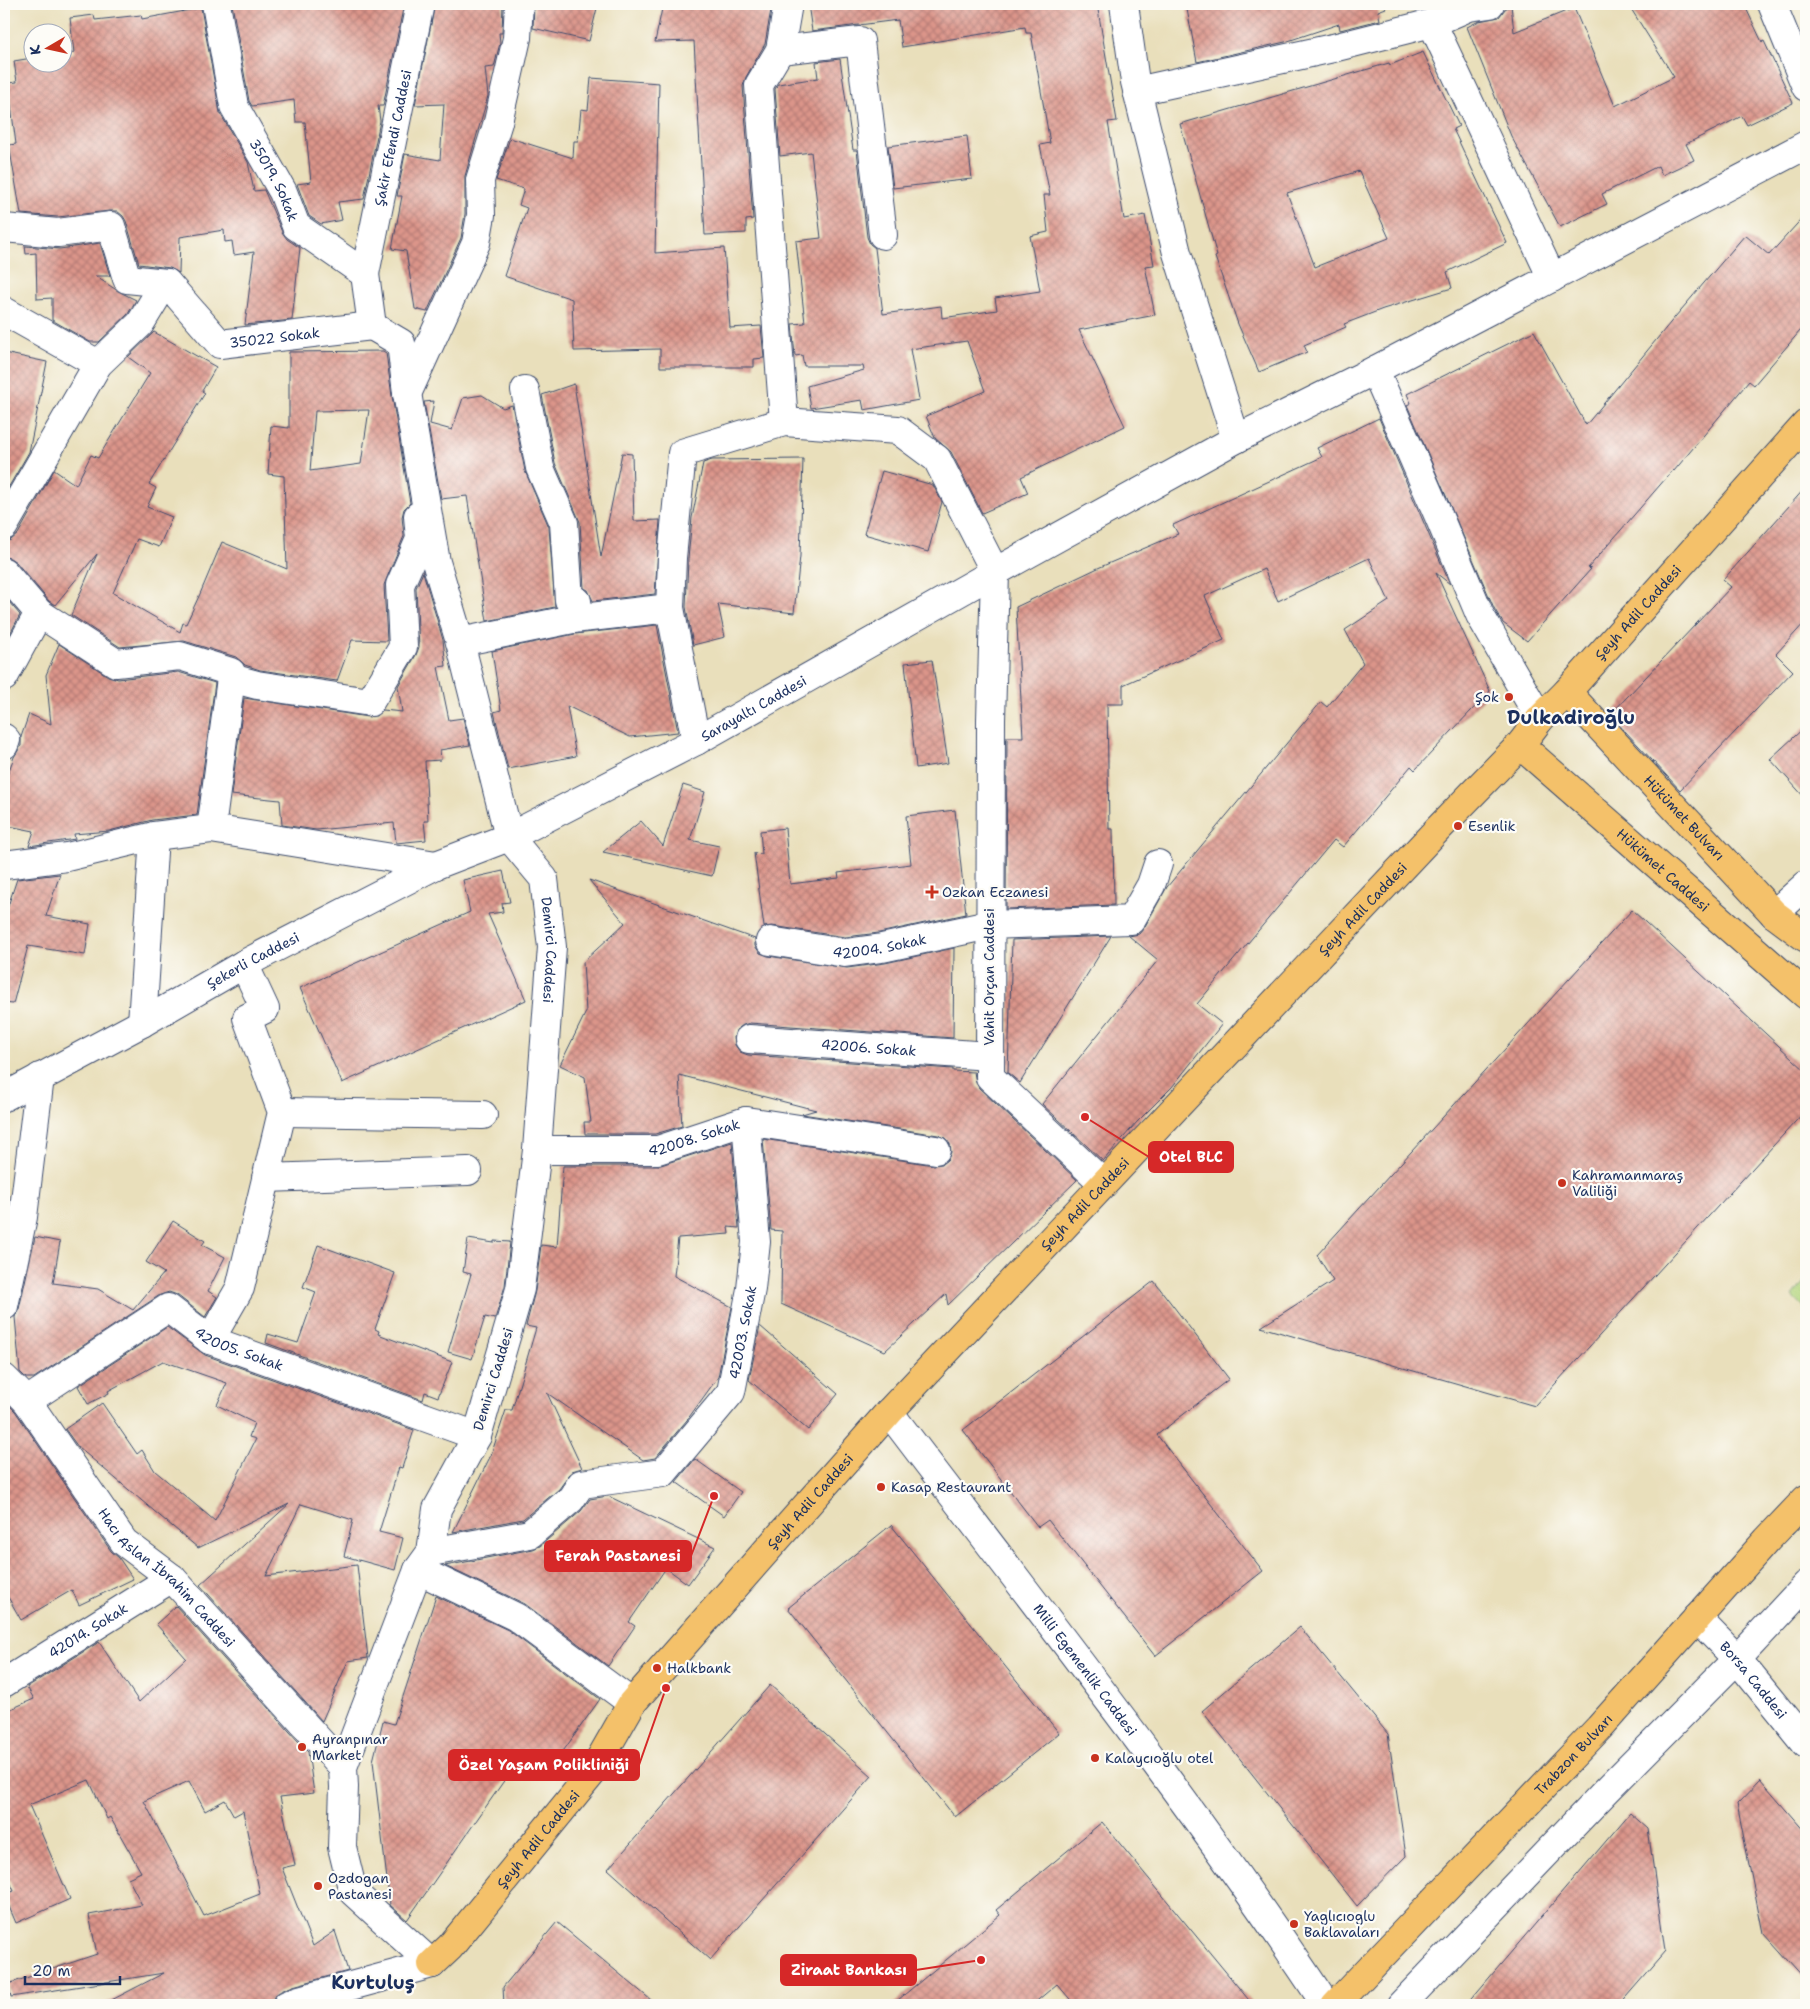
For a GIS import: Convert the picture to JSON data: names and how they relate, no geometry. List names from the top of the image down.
{
  "streets": {
    "main road": [
      "Şeyh Adil Caddesi",
      "Hükümet Bulvarı",
      "Hükümet Caddesi",
      "Trabzon Bulvarı"
    ],
    "street": [
      "Şakir Efendi Caddesi",
      "35019. Sokak",
      "35022 Sokak",
      "Sarayaltı Caddesi",
      "42004. Sokak",
      "Demirci Caddesi",
      "Şekerli Caddesi",
      "Vahit Orçan Caddesi",
      "42006. Sokak",
      "42008. Sokak",
      "42003. Sokak",
      "42005. Sokak",
      "Hacı Aslan İbrahim Caddesi",
      "42014. Sokak",
      "Milli Egemenlik Caddesi",
      "Borsa Caddesi"
    ]
  },
  "crossings": [
    ["Şakir Efendi Caddesi", "35019. Sokak"],
    ["Şeyh Adil Caddesi", "Hükümet Bulvarı"],
    ["Şeyh Adil Caddesi", "Hükümet Caddesi"],
    ["Şeyh Adil Caddesi", "Demirci Caddesi"],
    ["Şeyh Adil Caddesi", "Vahit Orçan Caddesi"],
    ["Şeyh Adil Caddesi", "Milli Egemenlik Caddesi"],
    ["Sarayaltı Caddesi", "Demirci Caddesi"],
    ["Sarayaltı Caddesi", "Şekerli Caddesi"],
    ["Sarayaltı Caddesi", "Vahit Orçan Caddesi"],
    ["42004. Sokak", "Vahit Orçan Caddesi"],
    ["Demirci Caddesi", "Şekerli Caddesi"],
    ["Demirci Caddesi", "42008. Sokak"],
    ["Demirci Caddesi", "42003. Sokak"],
    ["Demirci Caddesi", "42005. Sokak"],
    ["Demirci Caddesi", "Hacı Aslan İbrahim Caddesi"],
    ["Vahit Orçan Caddesi", "42006. Sokak"],
    ["42008. Sokak", "42003. Sokak"],
    ["42005. Sokak", "Hacı Aslan İbrahim Caddesi"],
    ["Hacı Aslan İbrahim Caddesi", "42014. Sokak"],
    ["Borsa Caddesi", "Trabzon Bulvarı"]
  ],
  "districts": ["Dulkadiroğlu", "Kurtuluş"],
  "places": {
    "other": [
      "Şok",
      "Esenlik",
      "Otel BLC",
      "Kahramanmaraş Valiliği",
      "Kasap Restaurant",
      "Ferah Pastanesi",
      "Halkbank",
      "Özel Yaşam Polikliniği",
      "Ayranpınar Market",
      "Kalaycıoğlu otel",
      "Ozdogan Pastanesi",
      "Yaglıcıoglu Baklavaları",
      "Ziraat Bankası"
    ],
    "health": ["Ozkan Eczanesi"]
  },
  "scale_bar": "20 m",
  "north": "left"
}
